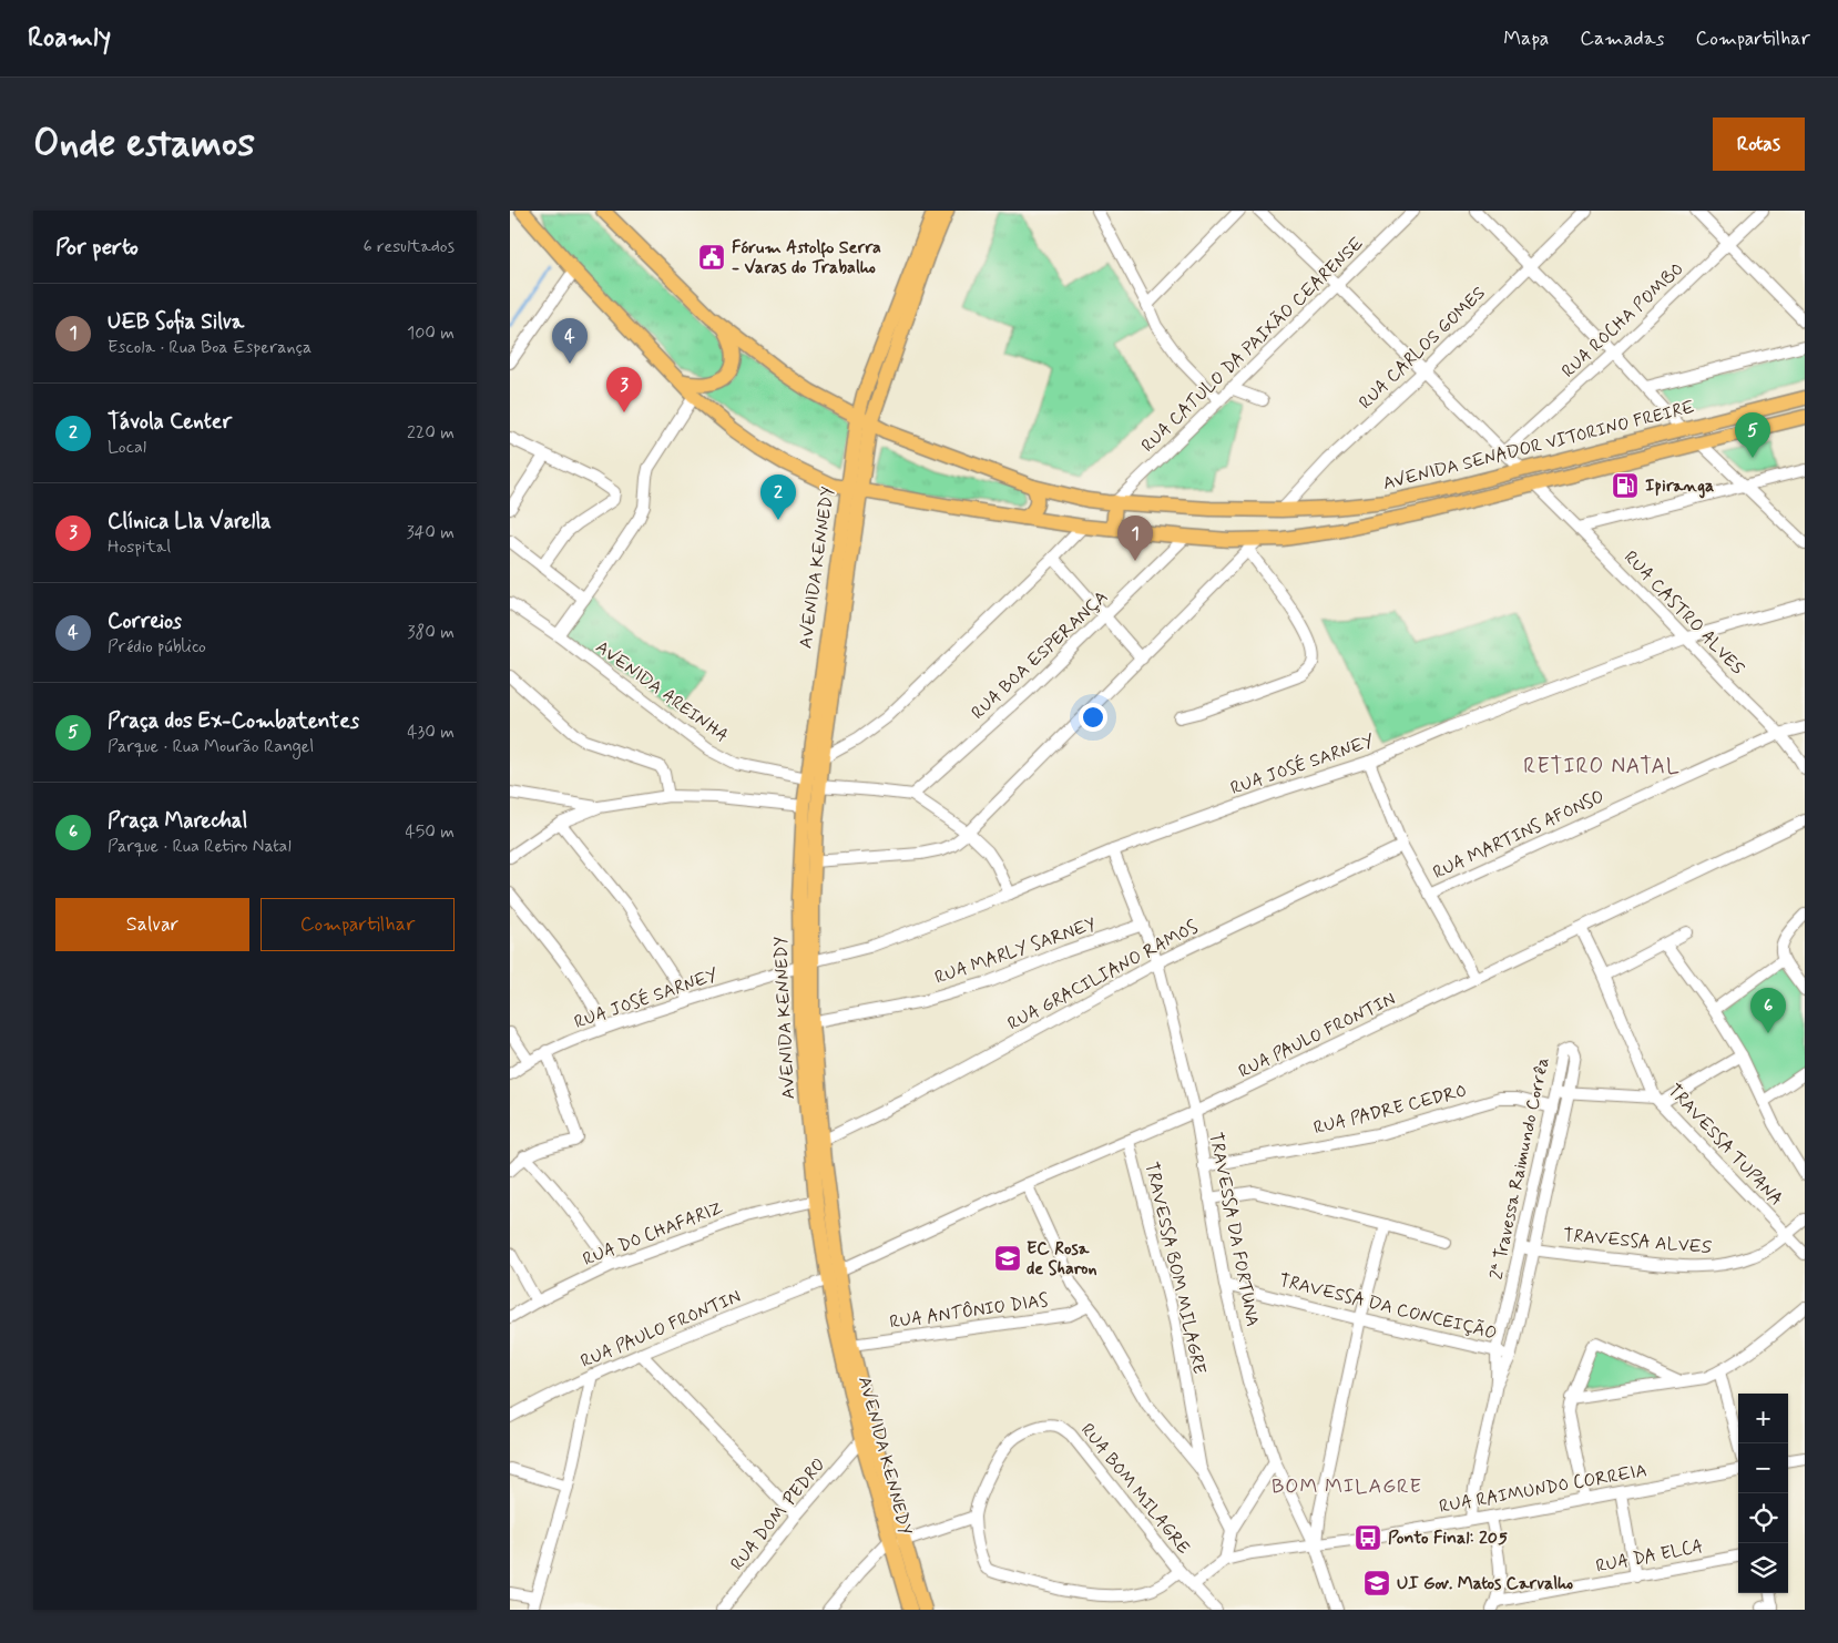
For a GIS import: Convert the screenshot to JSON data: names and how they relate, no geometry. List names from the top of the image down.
{
  "streets": {
    "main road": ["AVENIDA SENADOR VITORINO FREIRE", "AVENIDA KENNEDY"],
    "street": [
      "RUA ROCHA POMBO",
      "RUA CATULO DA PAIXÃO CEARENSE",
      "RUA CARLOS GOMES",
      "RUA CASTRO ALVES",
      "RUA BOA ESPERANÇA",
      "AVENIDA AREINHA",
      "RUA JOSÉ SARNEY",
      "RUA MARTINS AFONSO",
      "RUA MARLY SARNEY",
      "RUA GRACILIANO RAMOS",
      "RUA PAULO FRONTIN",
      "RUA PADRE CEDRO",
      "TRAVESSA TUPANA",
      "2ª Travessa Raimundo Corrêa",
      "TRAVESSA DA FORTUNA",
      "RUA DO CHAFARIZ",
      "TRAVESSA ALVES",
      "TRAVESSA BOM MILAGRE",
      "TRAVESSA DA CONCEIÇÃO",
      "RUA ANTÔNIO DIAS",
      "RUA BOM MILAGRE",
      "RUA RAIMUNDO CORREIA",
      "RUA DOM PEDRO",
      "RUA DA ELCA"
    ]
  },
  "crossings": [
    ["RUA CATULO DA PAIXÃO CEARENSE", "AVENIDA SENADOR VITORINO FREIRE"],
    ["RUA CARLOS GOMES", "AVENIDA SENADOR VITORINO FREIRE"],
    ["AVENIDA SENADOR VITORINO FREIRE", "AVENIDA KENNEDY"],
    ["AVENIDA SENADOR VITORINO FREIRE", "RUA CASTRO ALVES"],
    ["AVENIDA SENADOR VITORINO FREIRE", "RUA BOA ESPERANÇA"],
    ["AVENIDA KENNEDY", "AVENIDA AREINHA"],
    ["AVENIDA KENNEDY", "RUA JOSÉ SARNEY"],
    ["AVENIDA KENNEDY", "RUA MARLY SARNEY"],
    ["AVENIDA KENNEDY", "RUA GRACILIANO RAMOS"],
    ["AVENIDA KENNEDY", "RUA PAULO FRONTIN"],
    ["AVENIDA KENNEDY", "RUA DO CHAFARIZ"],
    ["AVENIDA KENNEDY", "RUA ANTÔNIO DIAS"],
    ["AVENIDA KENNEDY", "RUA DOM PEDRO"],
    ["RUA CASTRO ALVES", "RUA JOSÉ SARNEY"],
    ["RUA CASTRO ALVES", "RUA MARTINS AFONSO"],
    ["RUA JOSÉ SARNEY", "TRAVESSA DA FORTUNA"],
    ["RUA MARLY SARNEY", "TRAVESSA DA FORTUNA"],
    ["RUA GRACILIANO RAMOS", "TRAVESSA DA FORTUNA"],
    ["RUA PAULO FRONTIN", "TRAVESSA TUPANA"],
    ["RUA PAULO FRONTIN", "TRAVESSA DA FORTUNA"],
    ["RUA PAULO FRONTIN", "TRAVESSA BOM MILAGRE"],
    ["RUA PADRE CEDRO", "2ª Travessa Raimundo Corrêa"],
    ["RUA PADRE CEDRO", "TRAVESSA DA FORTUNA"],
    ["TRAVESSA TUPANA", "TRAVESSA ALVES"],
    ["2ª Travessa Raimundo Corrêa", "TRAVESSA ALVES"],
    ["2ª Travessa Raimundo Corrêa", "TRAVESSA DA CONCEIÇÃO"],
    ["TRAVESSA DA FORTUNA", "TRAVESSA DA CONCEIÇÃO"],
    ["TRAVESSA DA FORTUNA", "RUA RAIMUNDO CORREIA"],
    ["TRAVESSA BOM MILAGRE", "RUA ANTÔNIO DIAS"],
    ["RUA BOM MILAGRE", "RUA RAIMUNDO CORREIA"]
  ],
  "districts": ["RETIRO NATAL", "BOM MILAGRE"],
  "places": {
    "public building": ["Fórum Astolfo Serra - Varas do Trabalho"],
    "fuel station": ["Ipiranga"],
    "school or university": ["EC Rosa de Sharon", "UI Gov. Matos Carvalho"],
    "bus stop": ["Ponto Final: 205"]
  },
  "page": {
    "header": "Roamly",
    "nav": ["Mapa", "Camadas", "Compartilhar"],
    "buttons": [
      "Rotas",
      ["Salvar", "Compartilhar"]
    ],
    "title": "Onde estamos",
    "heading": ["Por perto", "6 resultados"],
    "list": [
      {
        "mark": "1",
        "name": "UEB Sofia Silva",
        "note": "Escola · Rua Boa Esperança",
        "value": "100 m"
      },
      {
        "mark": "2",
        "name": "Távola Center",
        "note": "Local",
        "value": "220 m"
      },
      {
        "mark": "3",
        "name": "Clínica LIa Varella",
        "note": "Hospital",
        "value": "340 m"
      },
      {
        "mark": "4",
        "name": "Correios",
        "note": "Prédio público",
        "value": "380 m"
      },
      {
        "mark": "5",
        "name": "Praça dos Ex-Combatentes",
        "note": "Parque · Rua Mourão Rangel",
        "value": "430 m"
      },
      {
        "mark": "6",
        "name": "Praça Marechal",
        "note": "Parque · Rua Retiro Natal",
        "value": "450 m"
      }
    ],
    "pins": [
      "4",
      "3",
      "5",
      "2",
      "1",
      "6"
    ],
    "map_buttons": ["+", "−"]
  }
}
